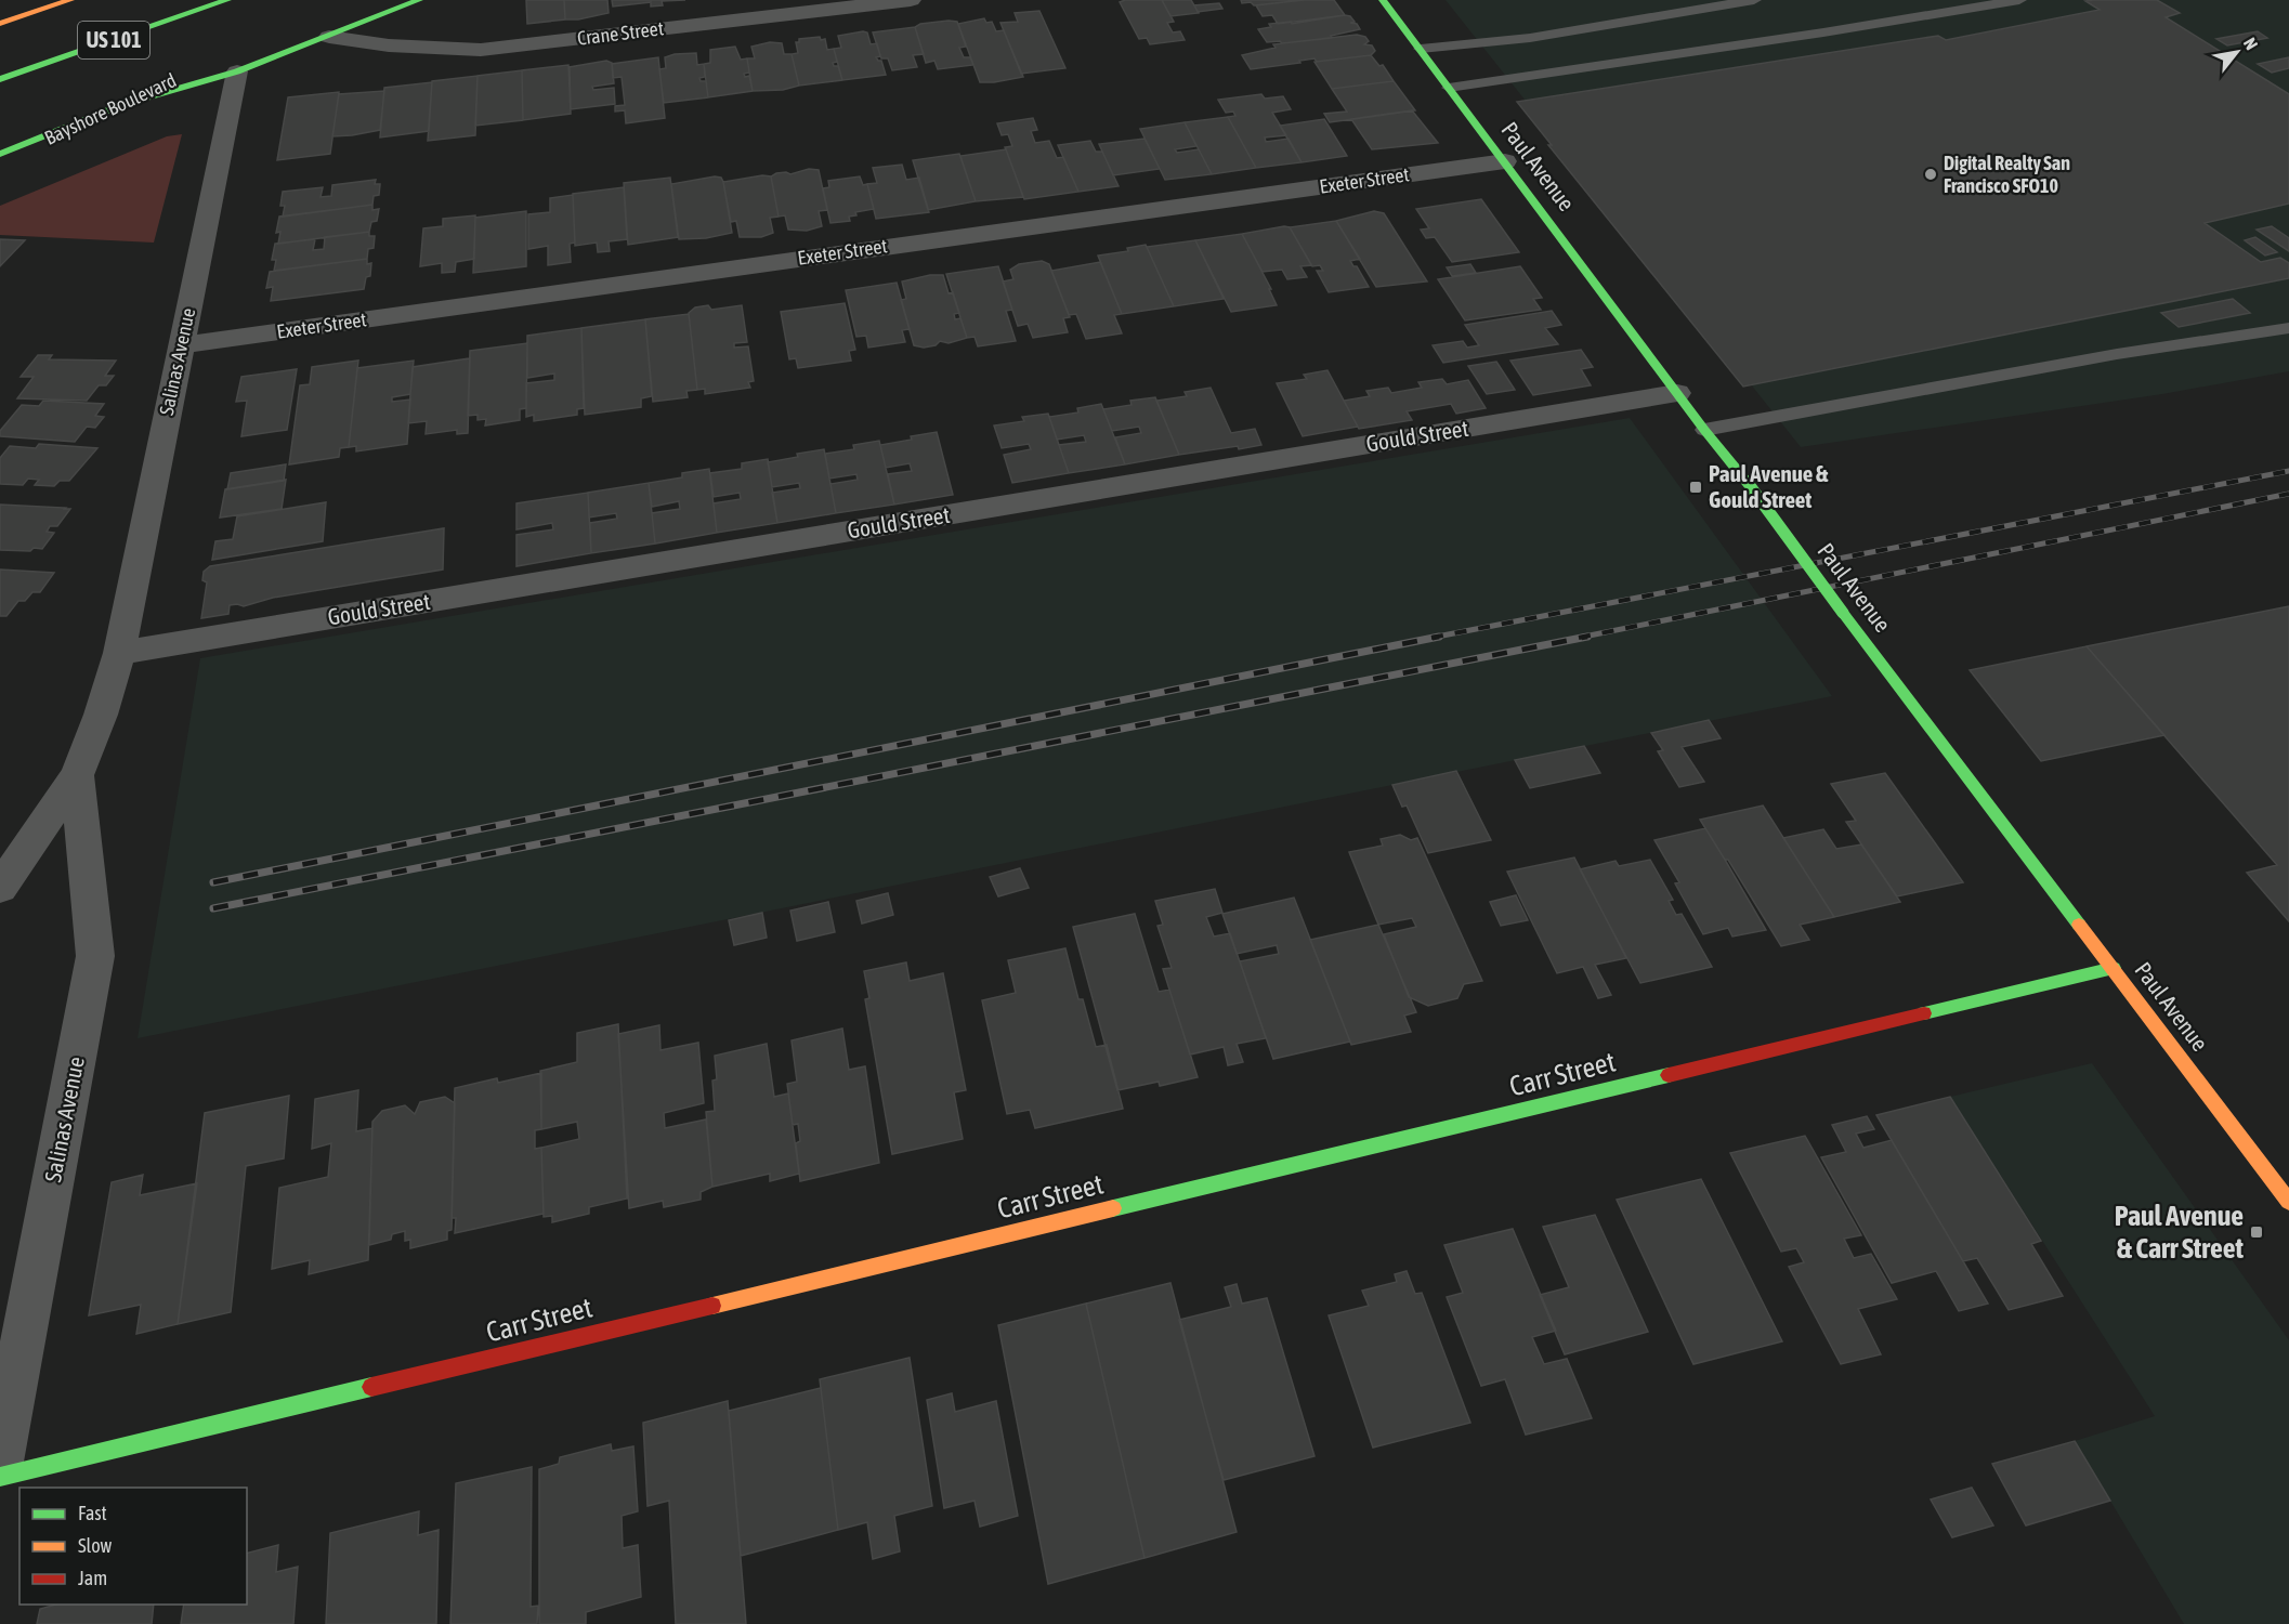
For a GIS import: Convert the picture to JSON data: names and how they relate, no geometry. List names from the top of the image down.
{
  "streets": {
    "main road": [
      "US 101",
      "Bayshore Boulevard",
      "Paul Avenue",
      "Carr Street"
    ],
    "street": [
      "Crane Street",
      "Exeter Street",
      "Salinas Avenue",
      "Gould Street"
    ]
  },
  "crossings": [
    ["Crane Street", "Bayshore Boulevard"],
    ["Bayshore Boulevard", "Salinas Avenue"],
    ["Paul Avenue", "Exeter Street"],
    ["Paul Avenue", "Gould Street"],
    ["Paul Avenue", "Carr Street"],
    ["Exeter Street", "Salinas Avenue"],
    ["Salinas Avenue", "Gould Street"]
  ],
  "places": {
    "other": ["Digital Realty San Francisco SFO10"],
    "transit": ["Paul Avenue & Gould Street", "Paul Avenue & Carr Street"]
  },
  "legend": ["Fast", "Slow", "Jam"],
  "north": "top right"
}
